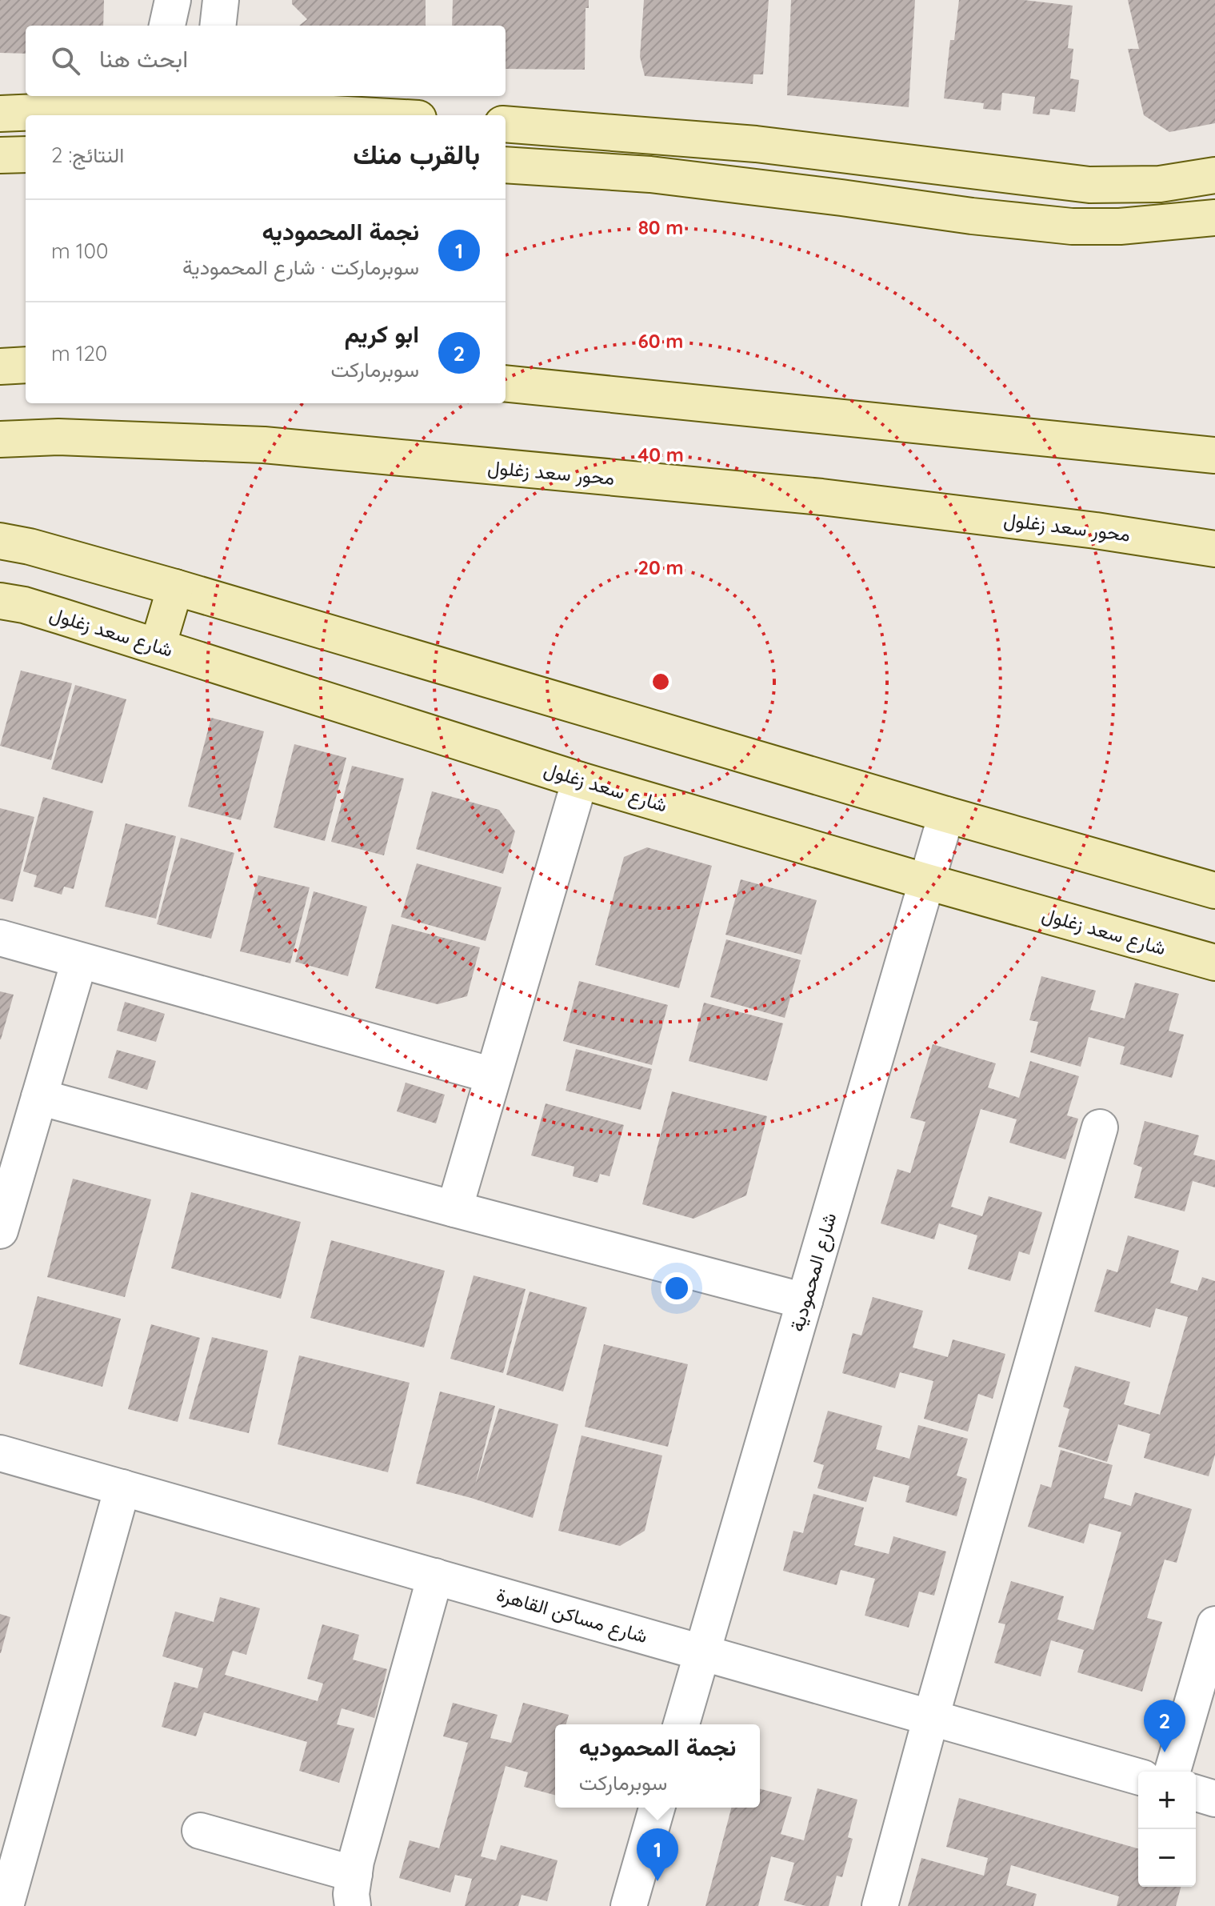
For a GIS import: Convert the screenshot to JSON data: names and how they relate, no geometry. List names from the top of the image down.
{
  "streets": {
    "street": [
      "محور سعد زغلول",
      "شارع سعد زغلول",
      "شارع المحمودية",
      "شارع مساكن القاهرة"
    ]
  },
  "crossings": [
    ["شارع سعد زغلول", "شارع المحمودية"],
    ["شارع المحمودية", "شارع مساكن القاهرة"]
  ],
  "page": {
    "search": "ابحث هنا",
    "heading": ["بالقرب منك", "النتائج: 2"],
    "list": [
      {
        "mark": "1",
        "name": "نجمة المحموديه",
        "note": "سوبرماركت · شارع المحمودية",
        "value": "100 m"
      },
      {
        "mark": "2",
        "name": "ابو كريم",
        "note": "سوبرماركت",
        "value": "120 m"
      }
    ],
    "pins": ["2", "1"],
    "popup": ["نجمة المحموديه", "سوبرماركت"],
    "map_buttons": ["+", "−"]
  },
  "rings": [
    "80 m",
    "60 m",
    "40 m",
    "20 m"
  ]
}
